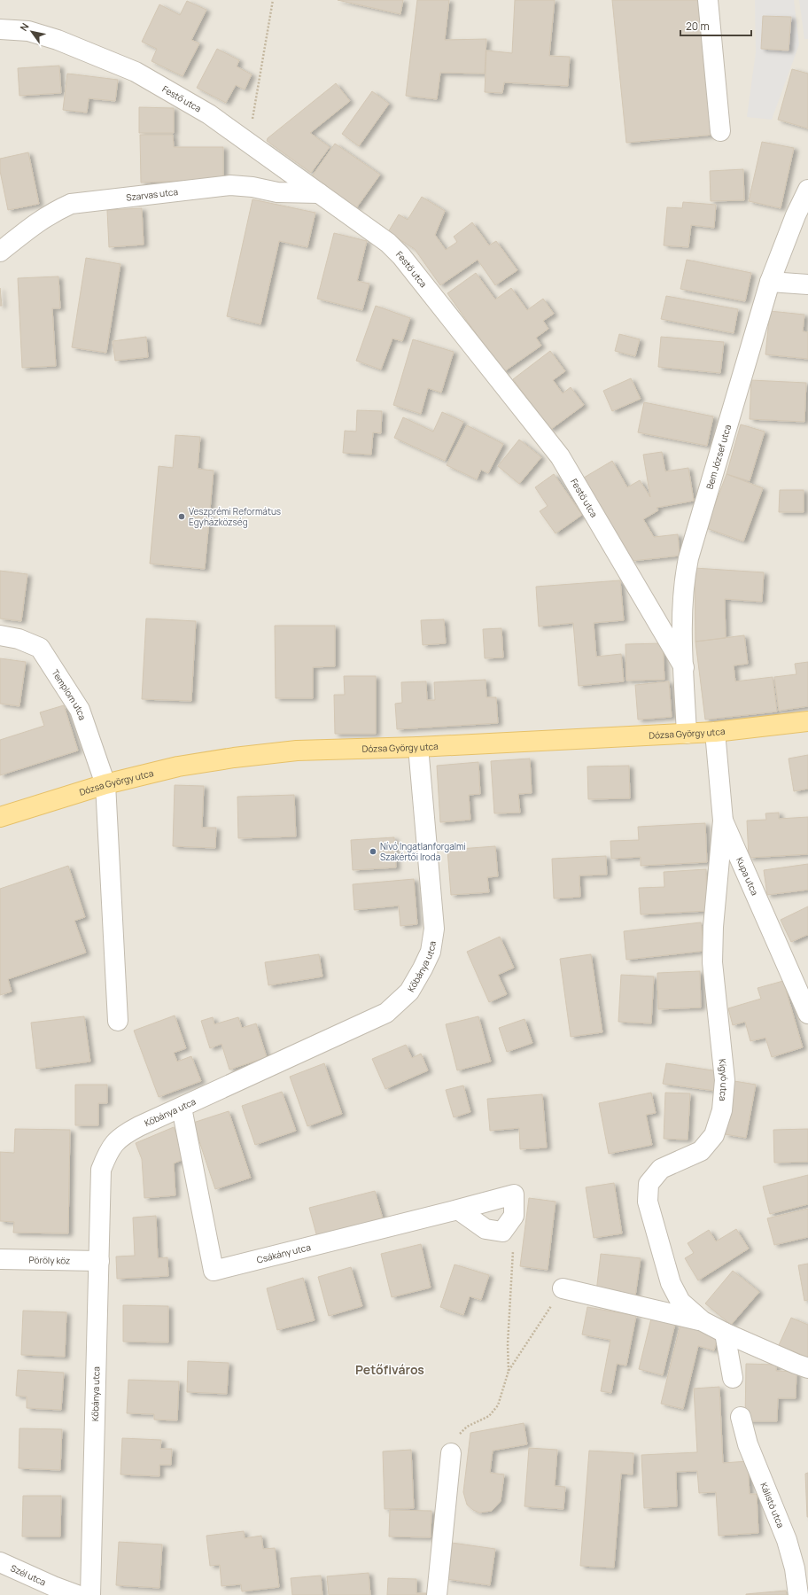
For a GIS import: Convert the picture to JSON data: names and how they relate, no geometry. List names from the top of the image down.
{
  "streets": {
    "main road": ["Dózsa György utca"],
    "street": [
      "Festő utca",
      "Szarvas utca",
      "Bem József utca",
      "Templom utca",
      "Kupa utca",
      "Kőbánya utca",
      "Kígyó utca",
      "Csákány utca",
      "Pöröly köz",
      "Kálistó utca",
      "Szél utca"
    ]
  },
  "crossings": [
    ["Festő utca", "Szarvas utca"],
    ["Festő utca", "Bem József utca"],
    ["Bem József utca", "Dózsa György utca"],
    ["Templom utca", "Dózsa György utca"],
    ["Dózsa György utca", "Kupa utca"],
    ["Dózsa György utca", "Kőbánya utca"],
    ["Kupa utca", "Kígyó utca"],
    ["Kőbánya utca", "Csákány utca"],
    ["Kőbánya utca", "Pöröly köz"]
  ],
  "districts": ["Petőfiváros"],
  "places": ["Veszprémi Református Egyházközség", "Nívó Ingatlanforgalmi Szakértői Iroda"],
  "scale_bar": "20 m",
  "north": "top left"
}
